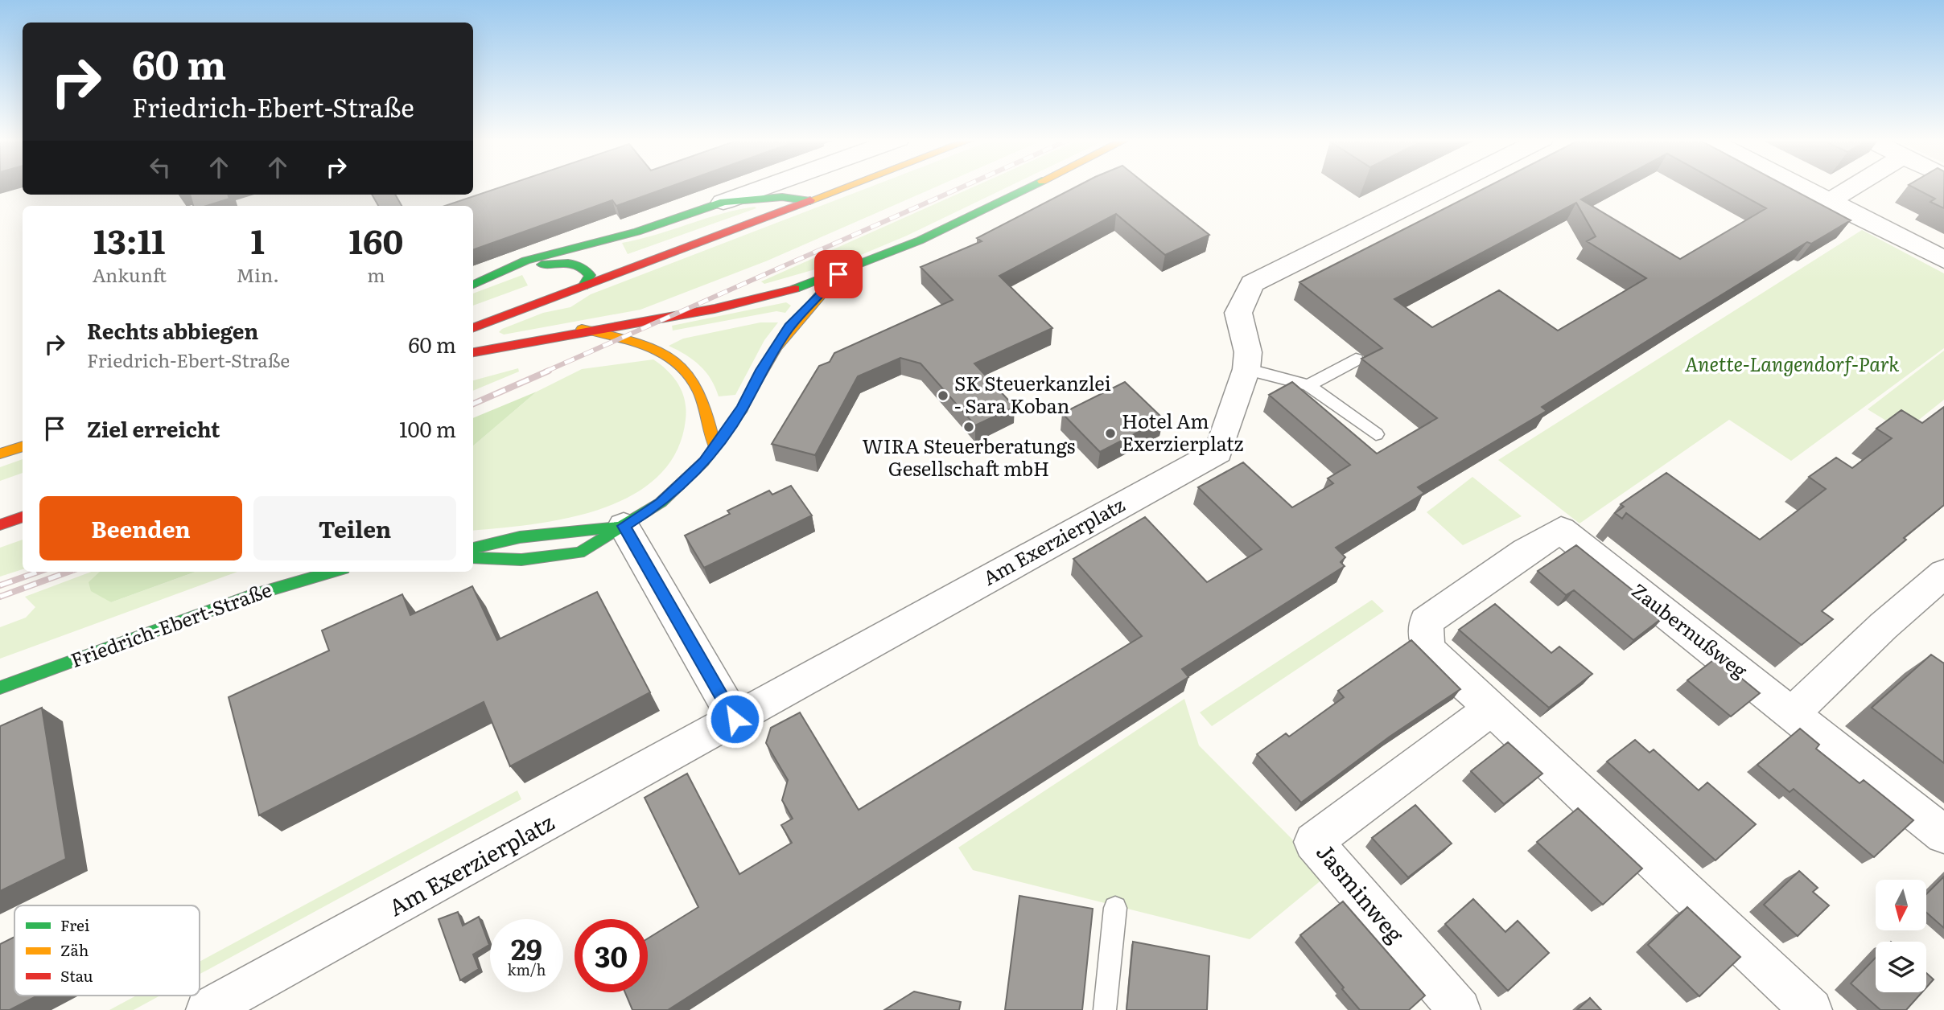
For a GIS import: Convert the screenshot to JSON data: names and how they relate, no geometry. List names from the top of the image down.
{
  "streets": {
    "street": [
      "Am Exerzierplatz",
      "Friedrich-Ebert-Straße",
      "Zaubernußweg",
      "Jasminweg"
    ]
  },
  "crossings": [
    ["Zaubernußweg", "Jasminweg"]
  ],
  "parks": ["Anette-Langendorf-Park"],
  "places": ["SK Steuerkanzlei - Sara Koban", "WIRA Steuerberatungs Gesellschaft mbH", "Hotel Am Exerzierplatz"],
  "legend": ["Frei", "Zäh", "Stau"],
  "north": "bottom",
  "page": {
    "turn": ["60 m", "Friedrich-Ebert-Straße"],
    "eta": [
      "13:11",
      "Ankunft",
      "1",
      "Min.",
      "160",
      "m"
    ],
    "list": [
      {
        "name": "Rechts abbiegen",
        "note": "Friedrich-Ebert-Straße",
        "value": "60 m"
      },
      {
        "name": "Ziel erreicht",
        "value": "100 m"
      }
    ],
    "buttons": ["Beenden", "Teilen"],
    "speed": "29 km/h",
    "limit": "30"
  }
}
